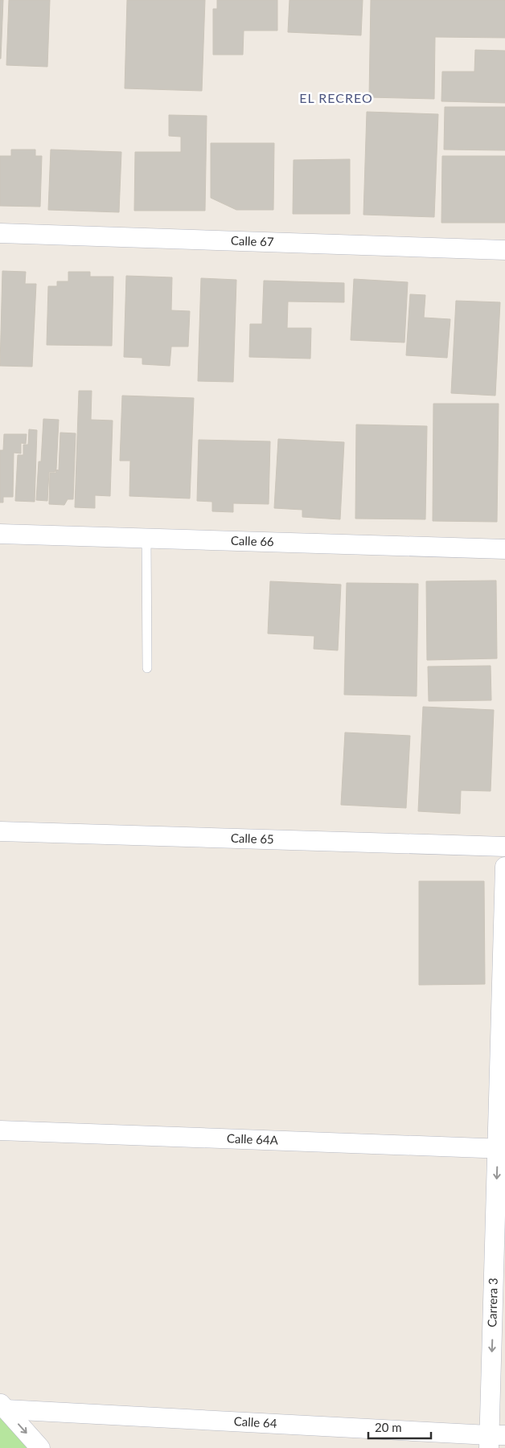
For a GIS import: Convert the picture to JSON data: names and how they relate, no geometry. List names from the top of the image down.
{
  "streets": {
    "street": [
      "Calle 67",
      "Calle 66",
      "Calle 65",
      "Calle 64A",
      "Carrera 3",
      "Calle 64"
    ]
  },
  "crossings": [
    ["Calle 64A", "Carrera 3"],
    ["Carrera 3", "Calle 64"]
  ],
  "one_way": ["Carrera 3"],
  "districts": ["EL RECREO"],
  "scale_bar": "20 m"
}
